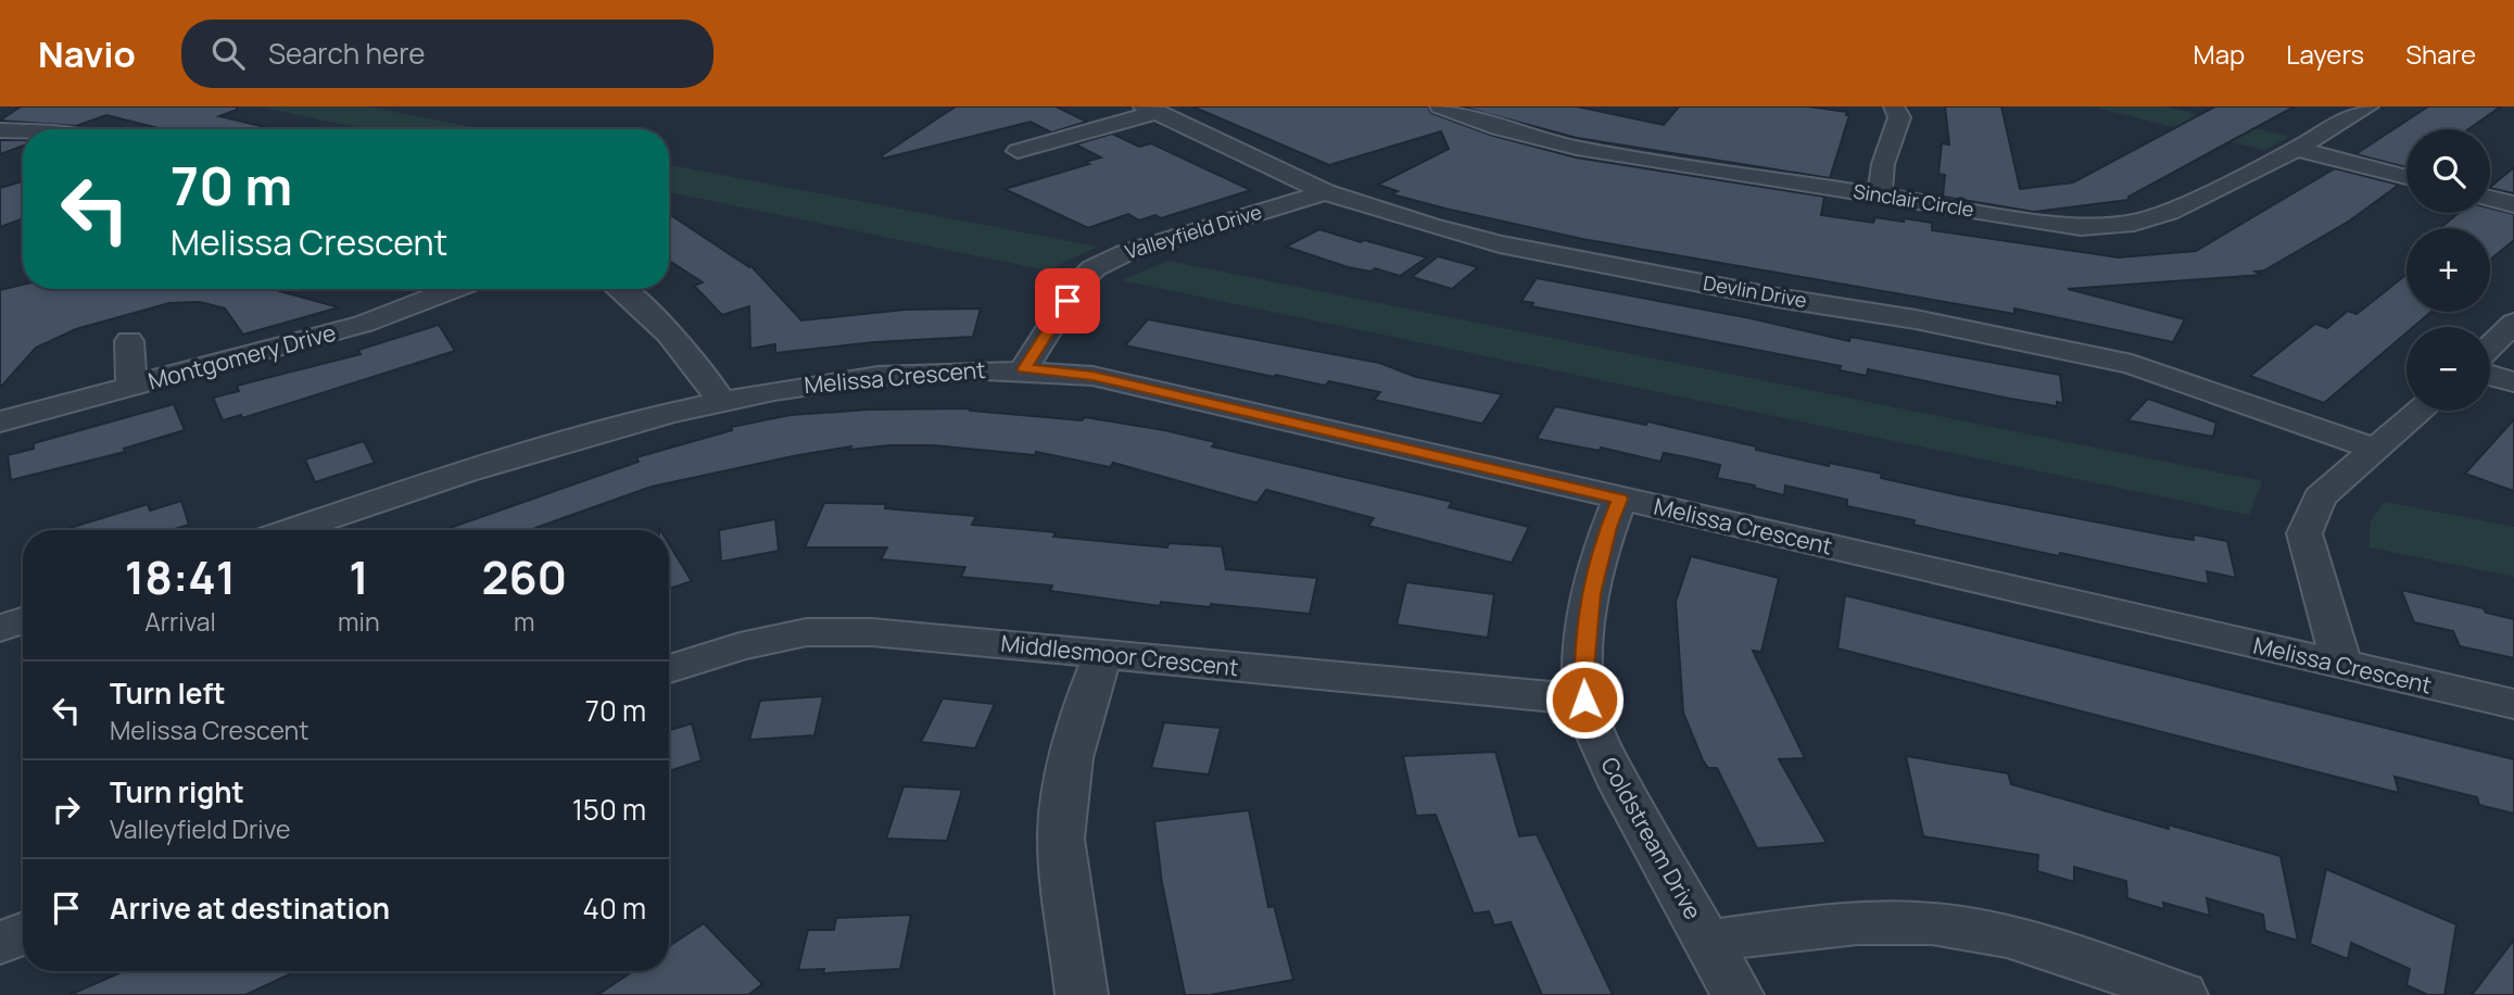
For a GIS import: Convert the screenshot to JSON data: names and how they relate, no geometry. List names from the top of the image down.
{
  "streets": {
    "street": [
      "Sinclair Circle",
      "Valleyfield Drive",
      "Devlin Drive",
      "Montgomery Drive",
      "Melissa Crescent",
      "Middlesmoor Crescent",
      "Coldstream Drive"
    ]
  },
  "crossings": [
    ["Valleyfield Drive", "Devlin Drive"],
    ["Valleyfield Drive", "Melissa Crescent"],
    ["Melissa Crescent", "Coldstream Drive"],
    ["Middlesmoor Crescent", "Coldstream Drive"]
  ],
  "page": {
    "header": "Navio",
    "search": "Search here",
    "nav": ["Map", "Layers", "Share"],
    "map_buttons": ["+", "−"],
    "turn": ["70 m", "Melissa Crescent"],
    "eta": [
      "18:41",
      "Arrival",
      "1",
      "min",
      "260",
      "m"
    ],
    "list": [
      {
        "name": "Turn left",
        "note": "Melissa Crescent",
        "value": "70 m"
      },
      {
        "name": "Turn right",
        "note": "Valleyfield Drive",
        "value": "150 m"
      },
      {
        "name": "Arrive at destination",
        "value": "40 m"
      }
    ]
  }
}
